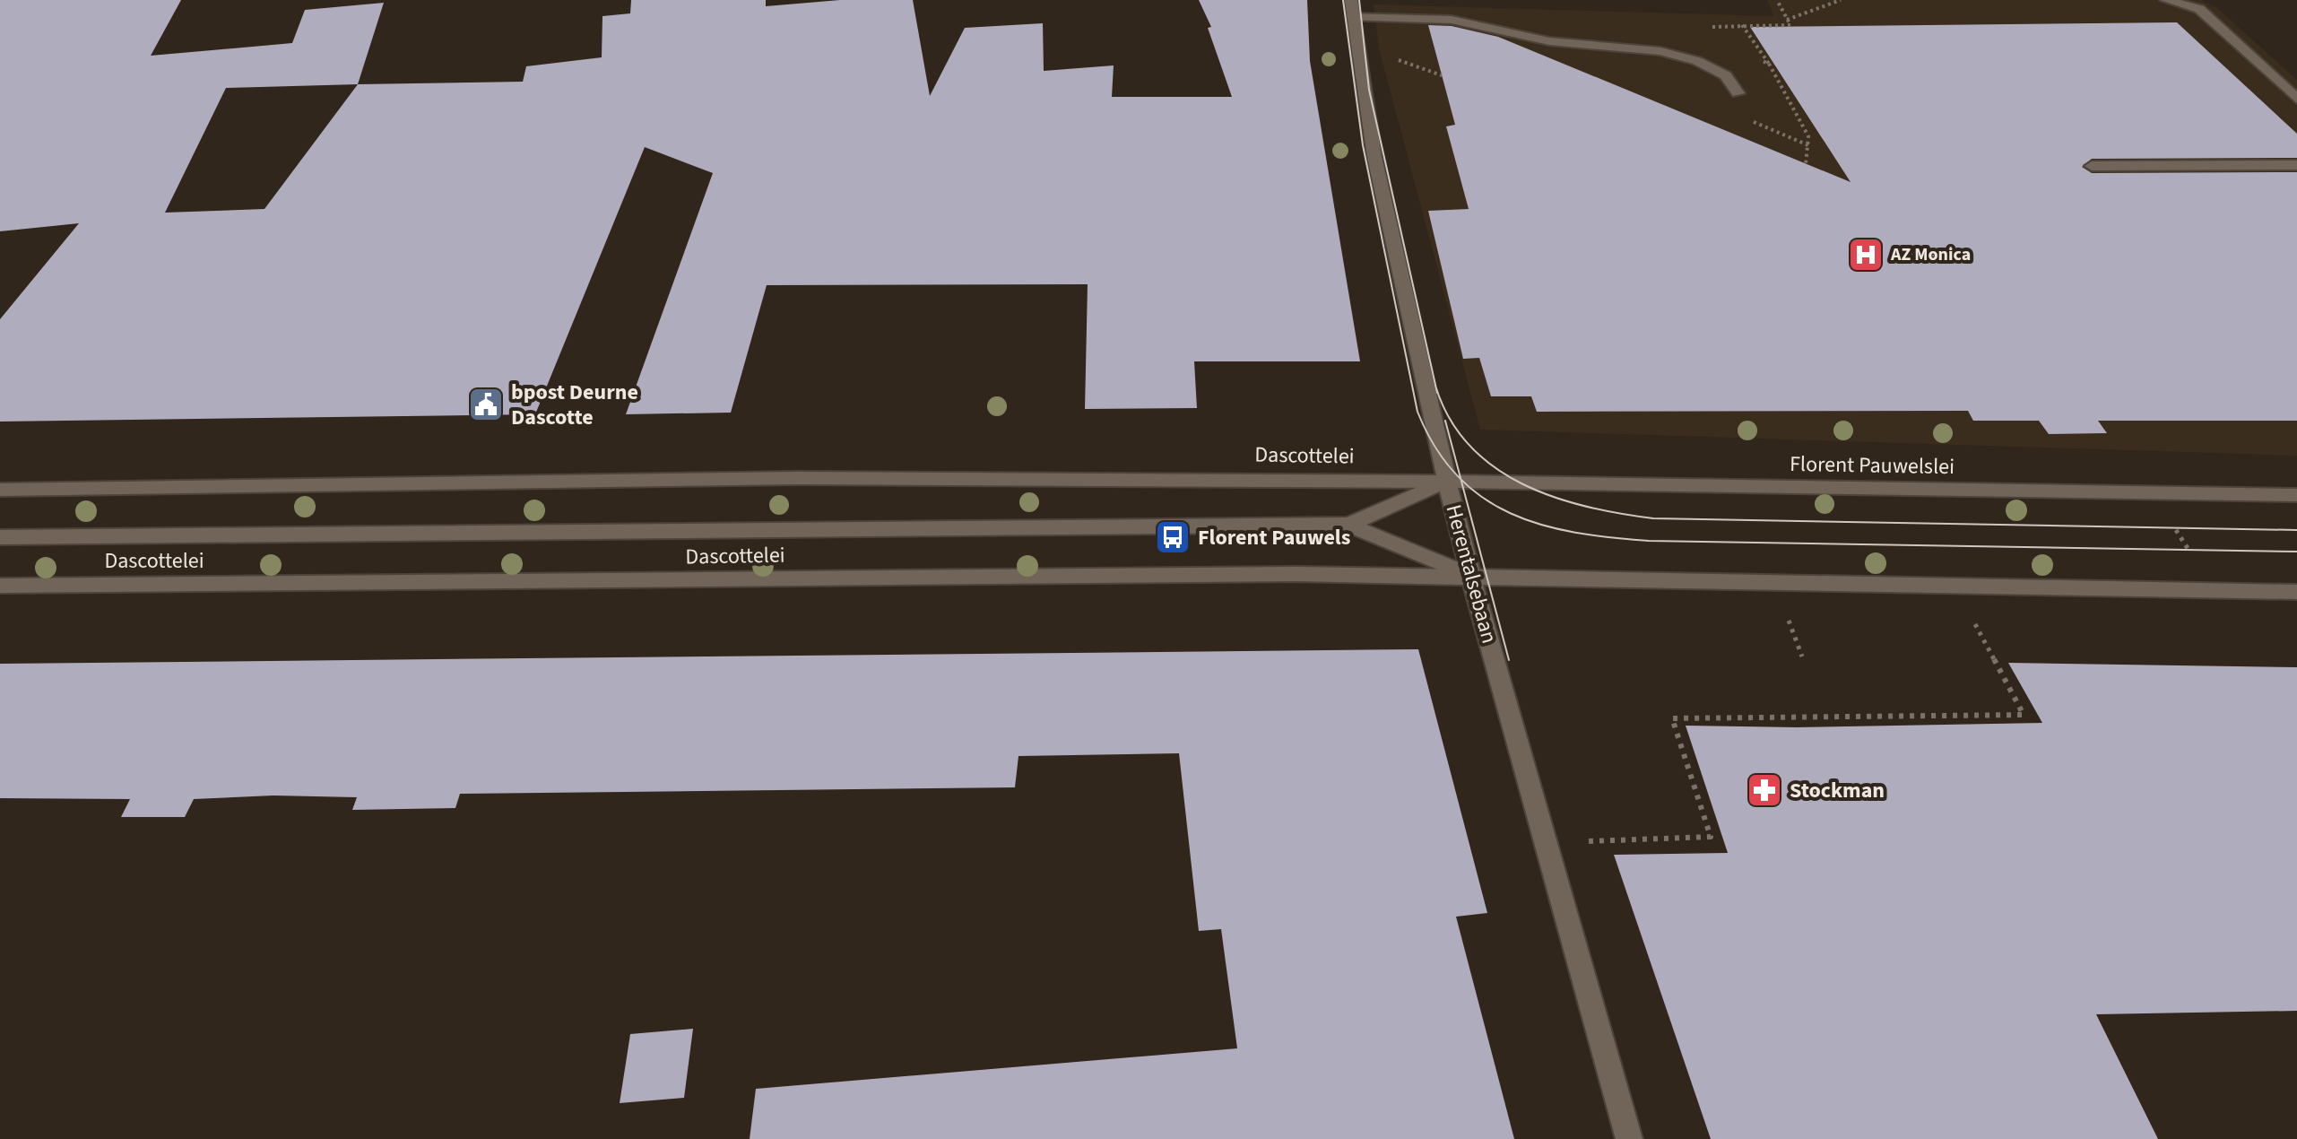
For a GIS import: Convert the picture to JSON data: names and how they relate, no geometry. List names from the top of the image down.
{
  "streets": {
    "street": ["Dascottelei", "Florent Pauwelslei", "Herentalsebaan"]
  },
  "crossings": [
    ["Dascottelei", "Florent Pauwelslei"],
    ["Dascottelei", "Herentalsebaan"],
    ["Florent Pauwelslei", "Herentalsebaan"]
  ],
  "places": {
    "hospital": ["AZ Monica"],
    "public building": ["bpost Deurne Dascotte"],
    "bus stop": ["Florent Pauwels"],
    "pharmacy": ["Stockman"]
  }
}
